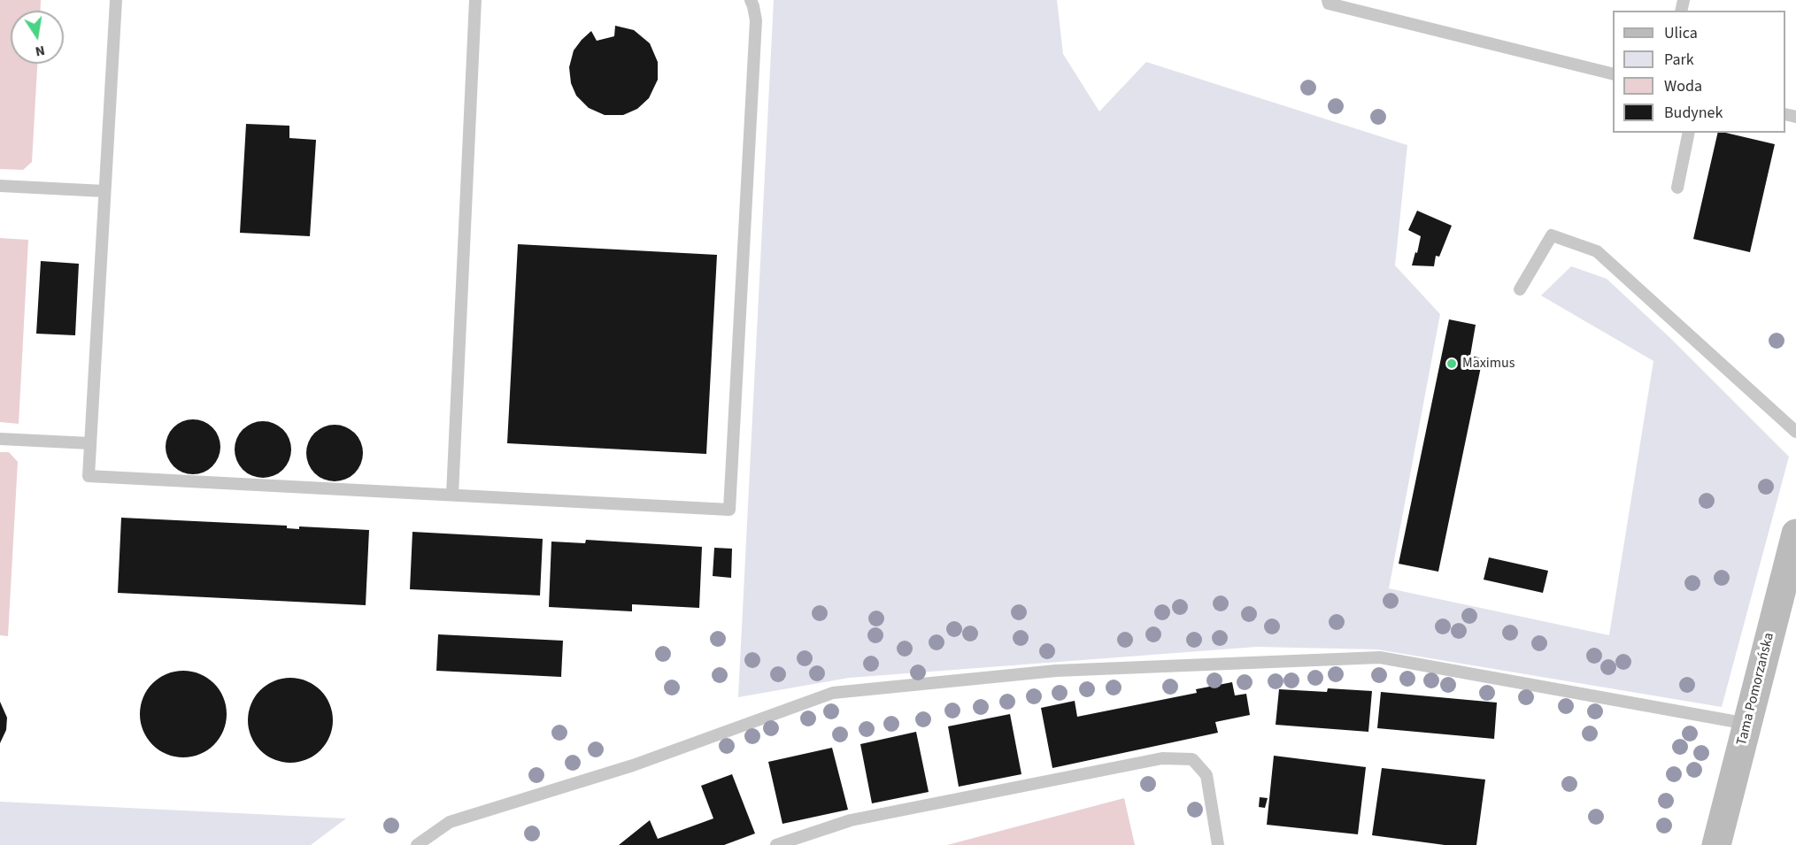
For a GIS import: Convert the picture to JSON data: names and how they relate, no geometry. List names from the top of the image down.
{
  "streets": {
    "street": ["Tama Pomorzańska"]
  },
  "places": ["Maximus"],
  "legend": [
    "Ulica",
    "Park",
    "Woda",
    "Budynek"
  ],
  "north": "bottom"
}
